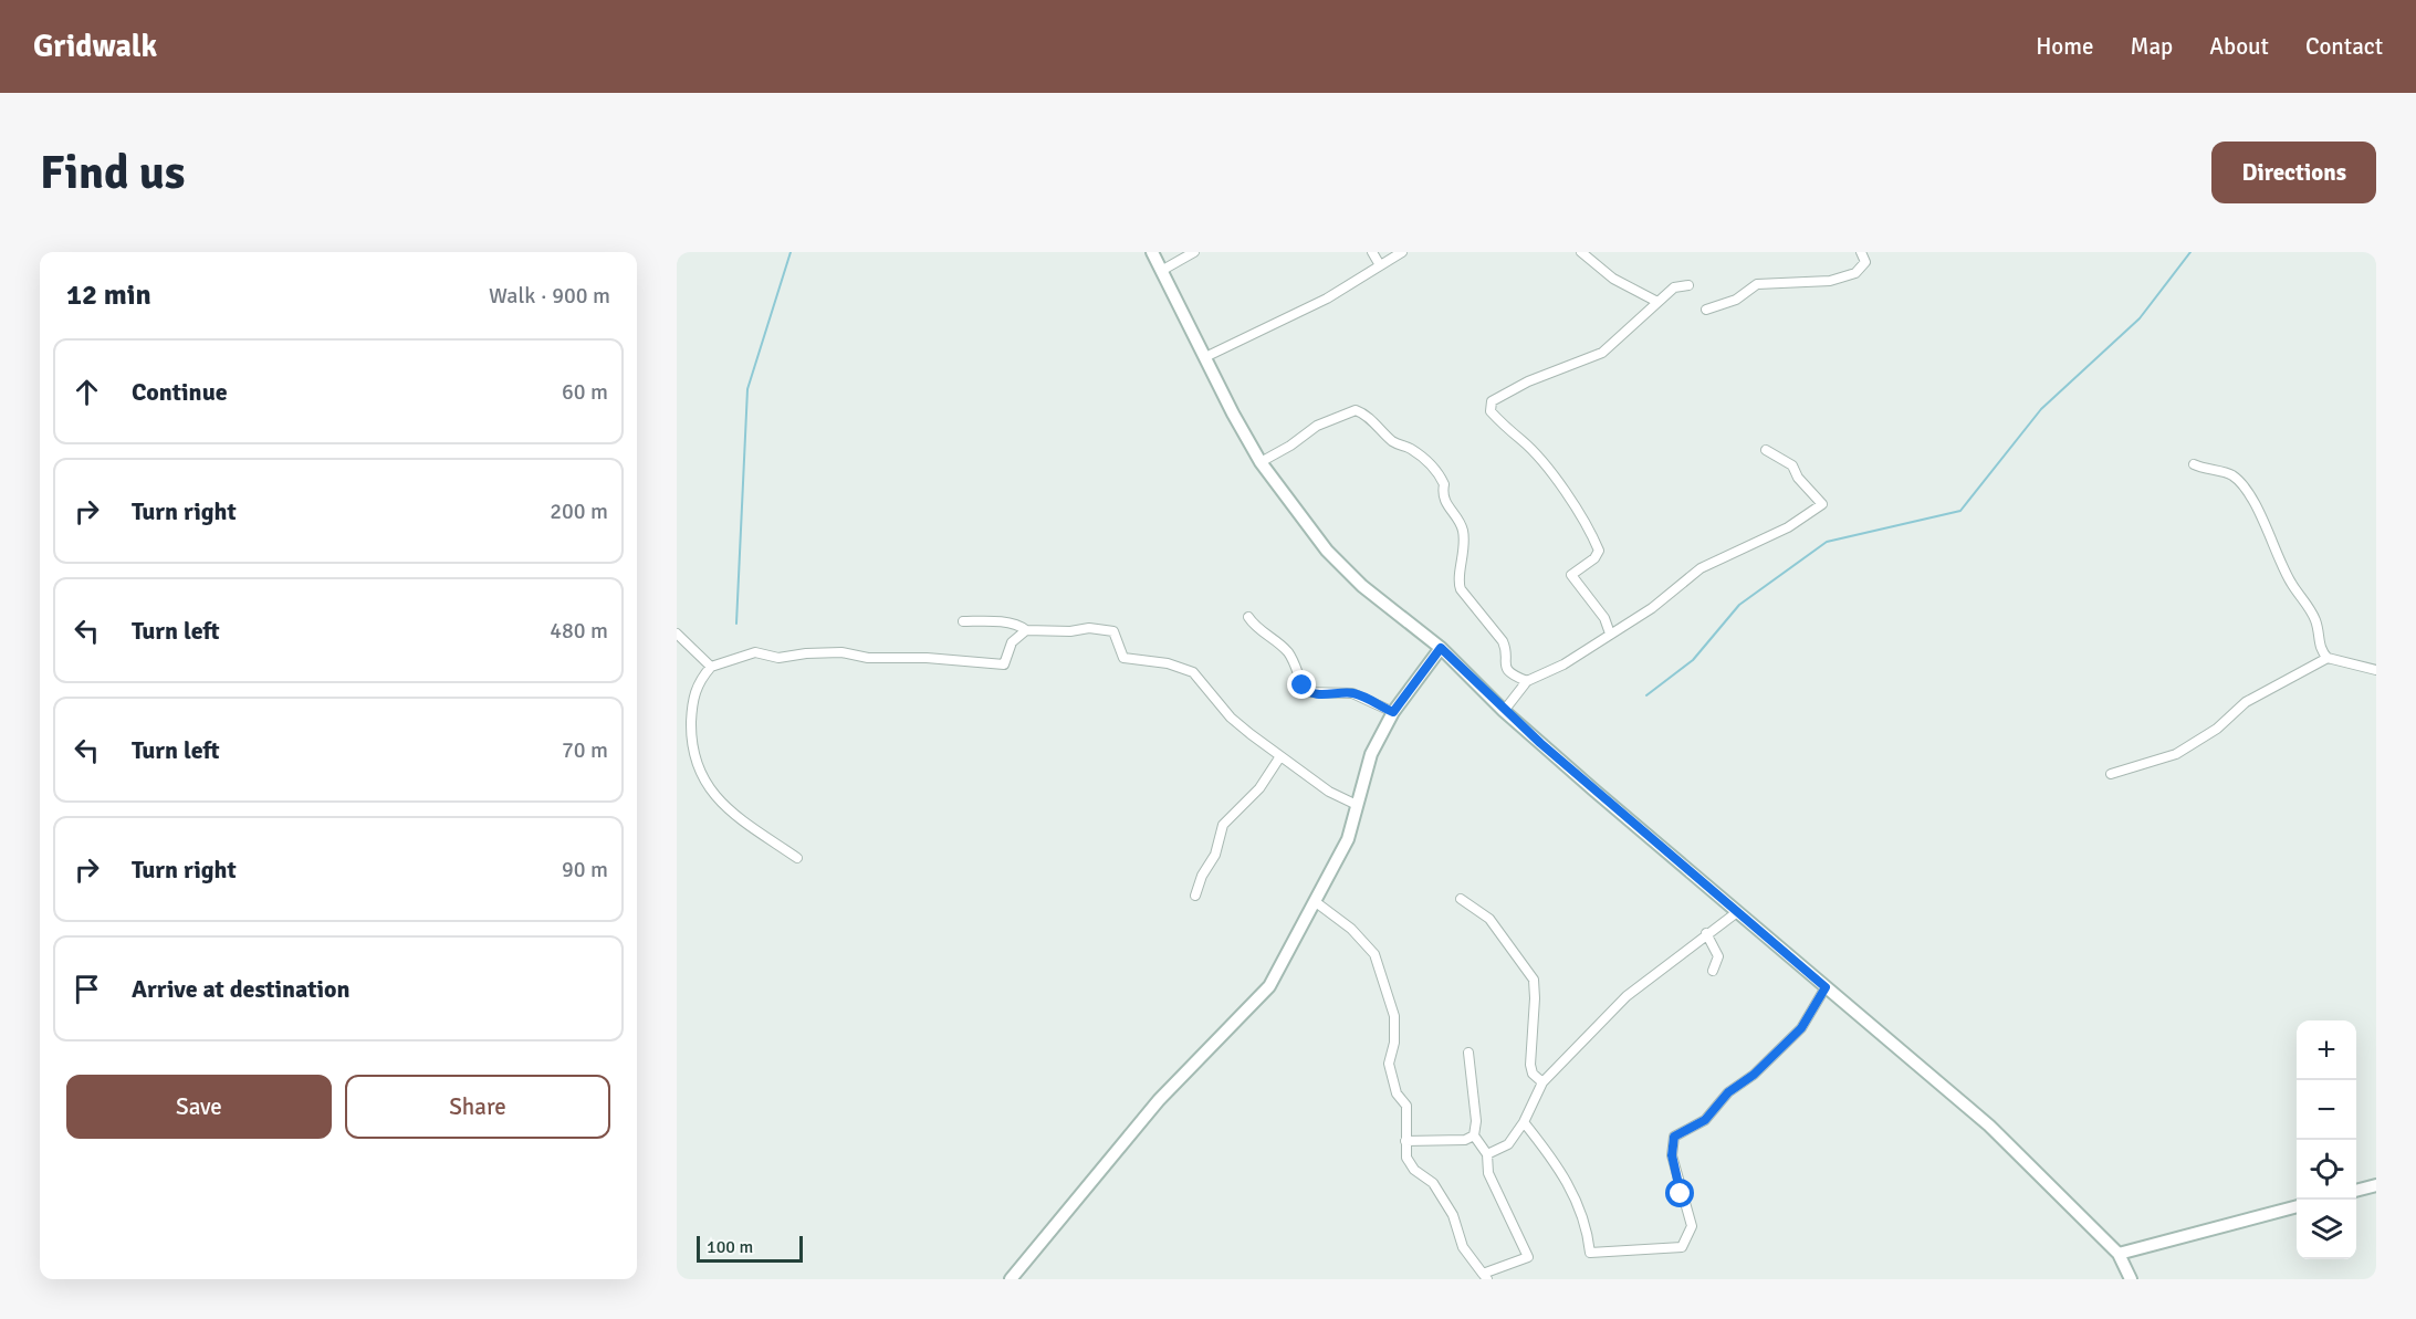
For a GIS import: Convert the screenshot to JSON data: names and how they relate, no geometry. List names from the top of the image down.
{
  "scale_bar": "100 m",
  "page": {
    "header": "Gridwalk",
    "nav": [
      "Home",
      "Map",
      "About",
      "Contact"
    ],
    "buttons": [
      "Directions",
      ["Save", "Share"]
    ],
    "title": "Find us",
    "heading": ["12 min", "Walk · 900 m"],
    "list": [
      ["Continue", "60 m"],
      ["Turn right", "200 m"],
      ["Turn left", "480 m"],
      ["Turn left", "70 m"],
      ["Turn right", "90 m"],
      "Arrive at destination"
    ],
    "map_buttons": ["+", "−"],
    "scale": "100 m"
  }
}
